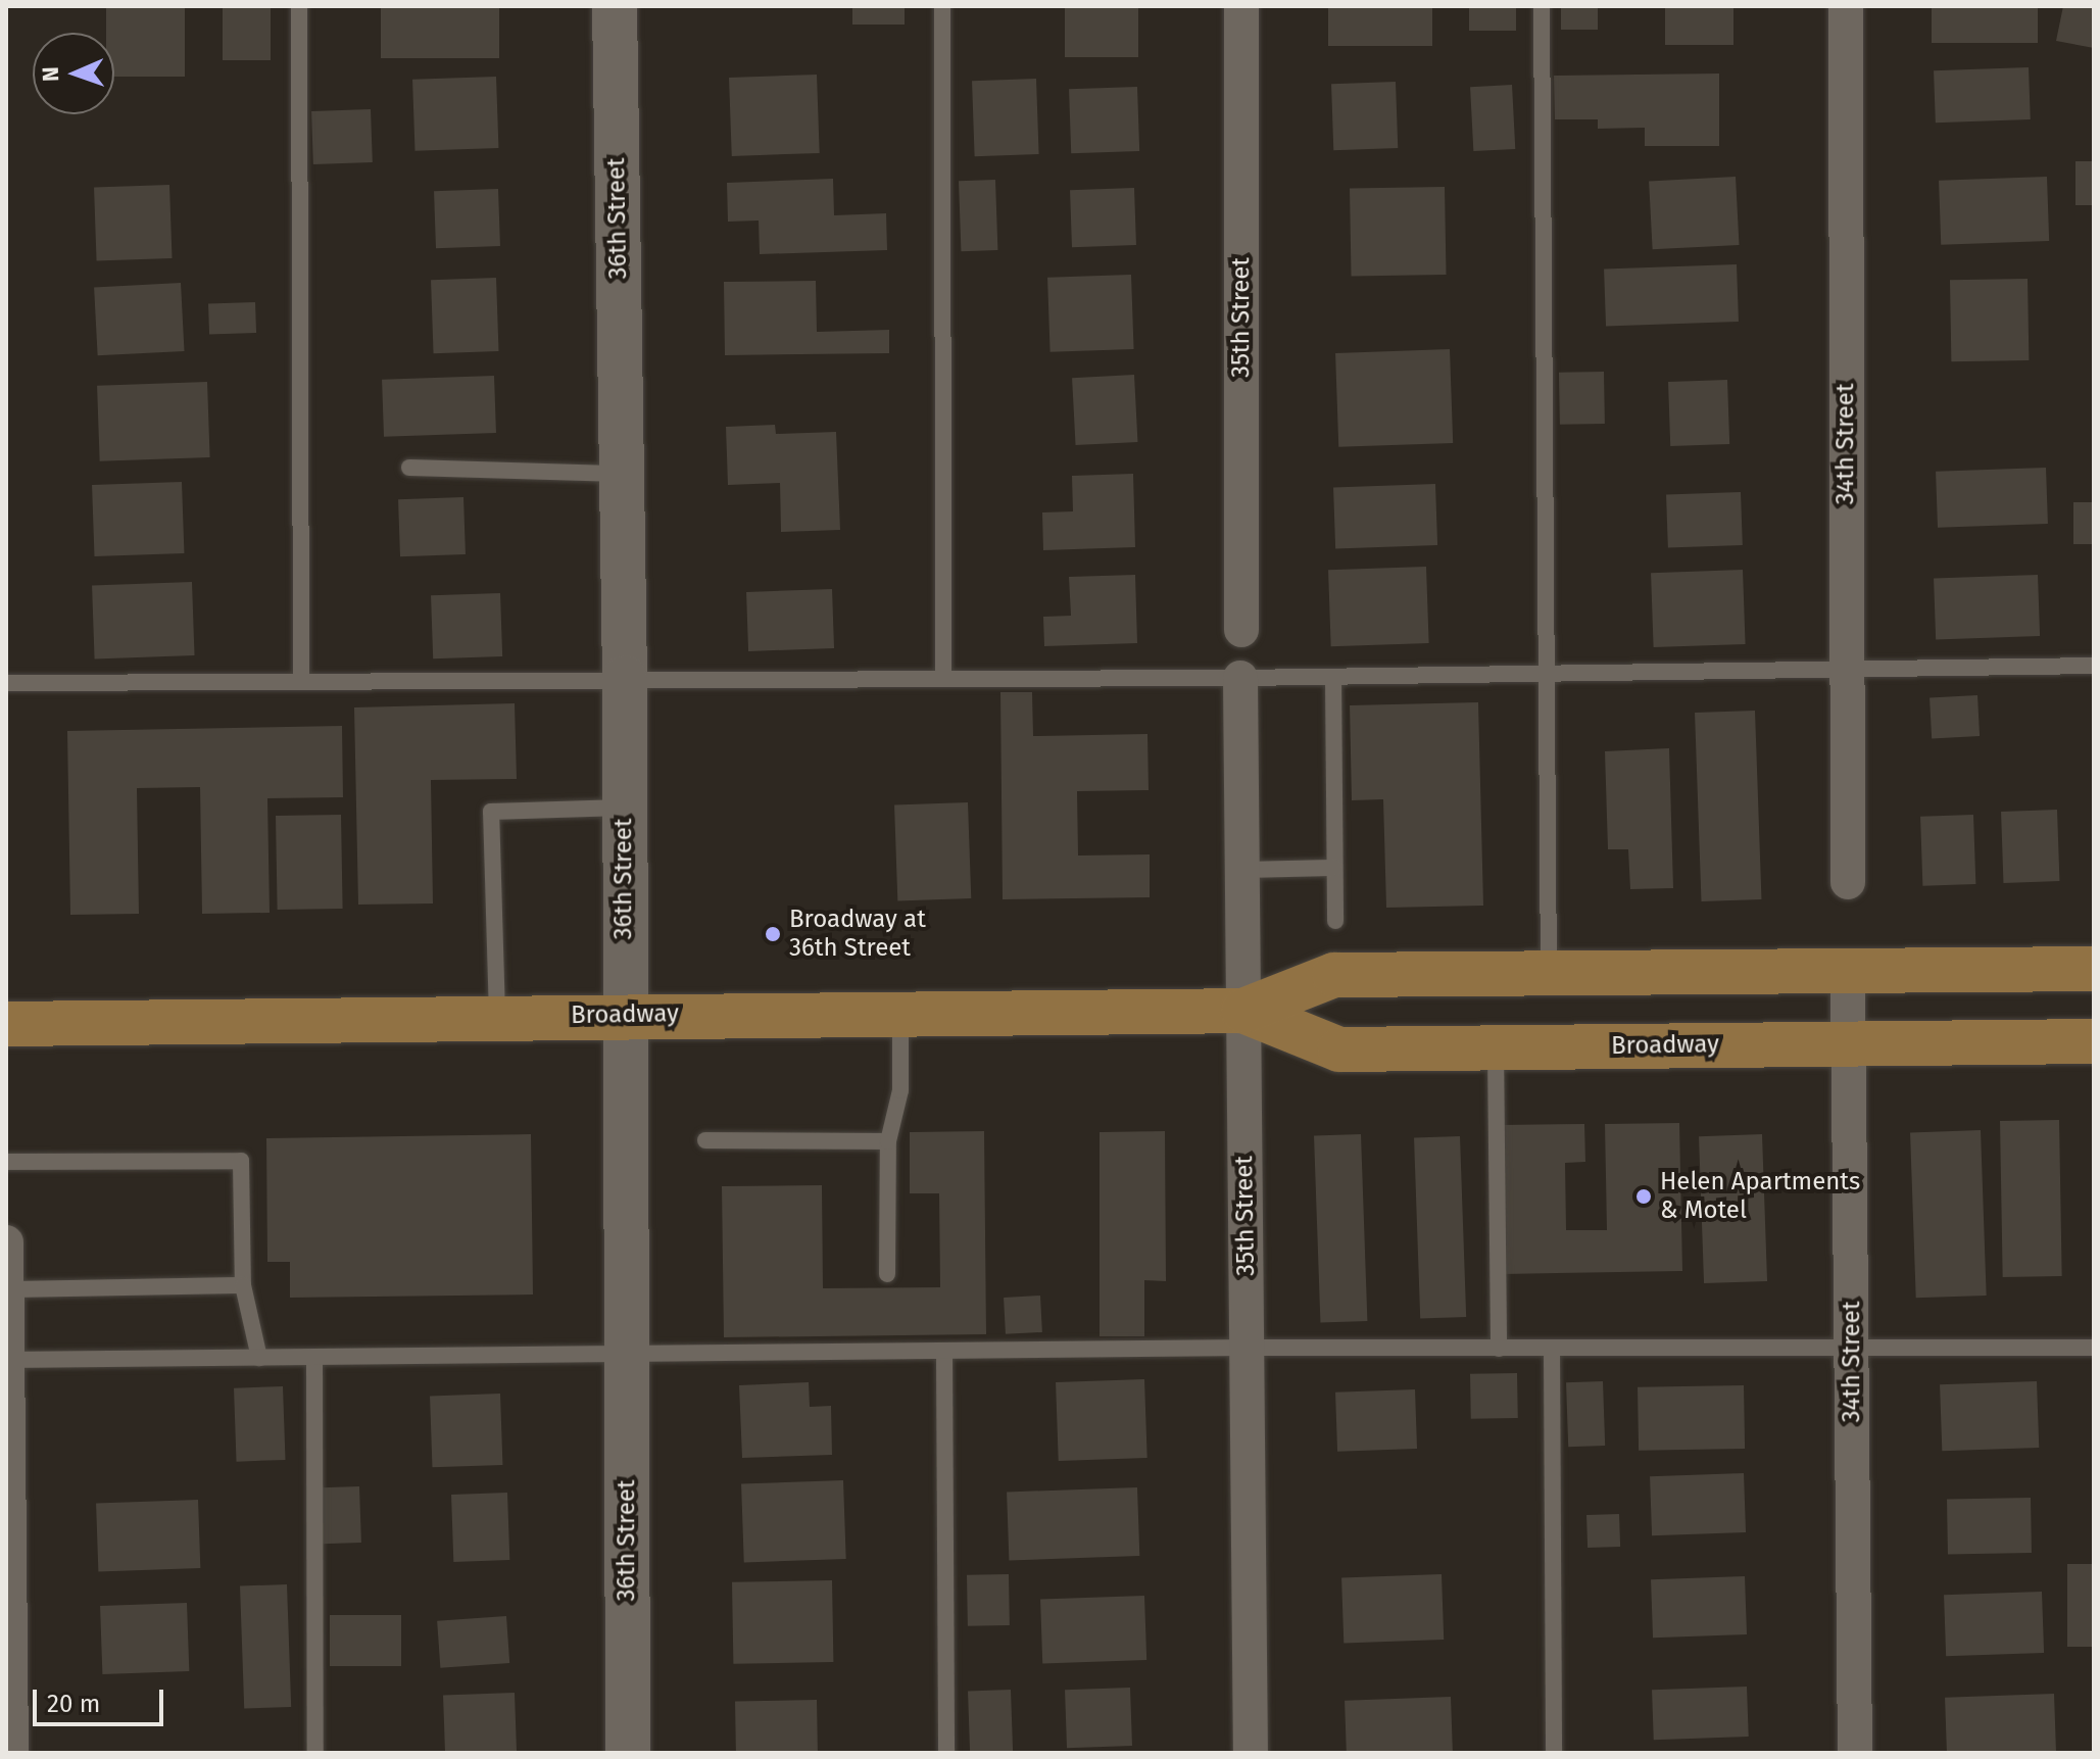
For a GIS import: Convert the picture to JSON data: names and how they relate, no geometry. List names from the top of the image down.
{
  "streets": {
    "main road": ["Broadway"],
    "street": ["36th Street", "35th Street", "34th Street"]
  },
  "crossings": [
    ["36th Street", "Broadway"],
    ["35th Street", "Broadway"],
    ["34th Street", "Broadway"]
  ],
  "places": ["Broadway at 36th Street", "Helen Apartments & Motel"],
  "scale_bar": "20 m",
  "north": "left"
}
